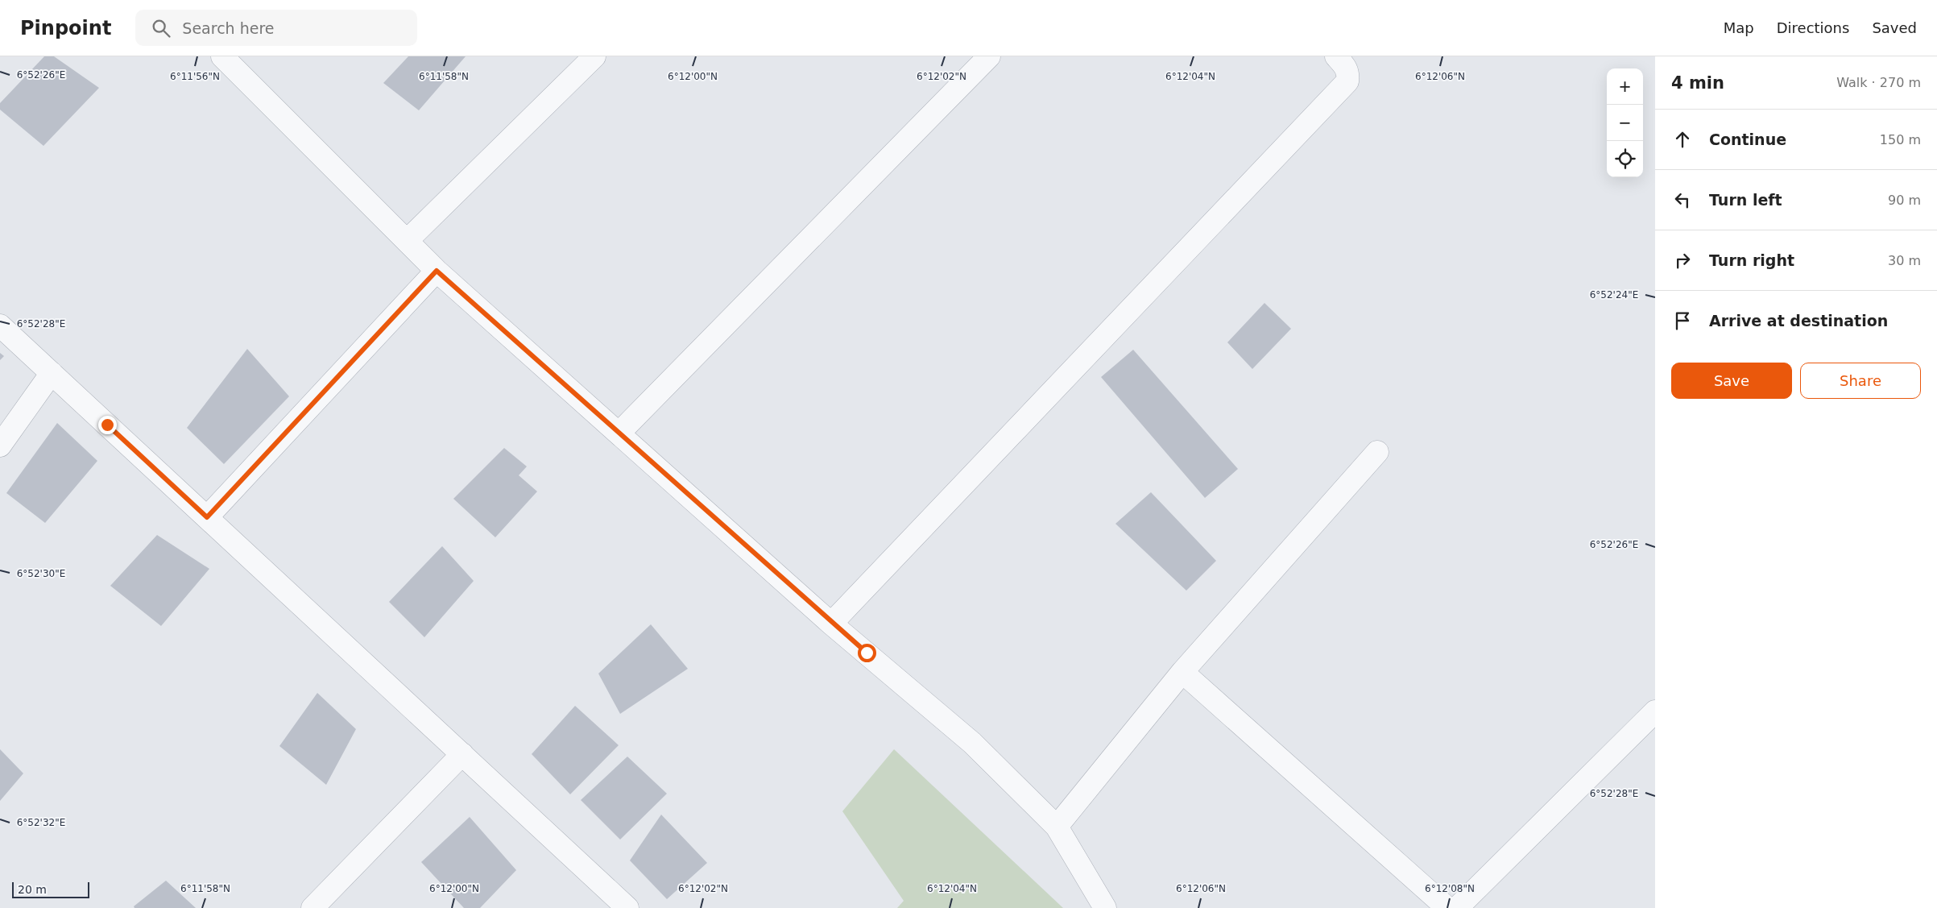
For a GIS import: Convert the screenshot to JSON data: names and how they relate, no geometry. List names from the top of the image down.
{
  "scale_bar": "20 m",
  "page": {
    "header": "Pinpoint",
    "search": "Search here",
    "nav": ["Map", "Directions", "Saved"],
    "heading": ["4 min", "Walk · 270 m"],
    "map_buttons": ["+", "−"],
    "list": [
      ["Continue", "150 m"],
      ["Turn left", "90 m"],
      ["Turn right", "30 m"],
      "Arrive at destination"
    ],
    "buttons": ["Save", "Share"],
    "scale": "20 m"
  },
  "coordinates": [
    "6°52'26\"E",
    "6°11'56\"N",
    "6°11'58\"N",
    "6°12'00\"N",
    "6°12'02\"N",
    "6°12'04\"N",
    "6°12'06\"N",
    "6°52'24\"E",
    "6°52'28\"E",
    "6°52'30\"E",
    "6°52'32\"E",
    "6°12'08\"N"
  ]
}
